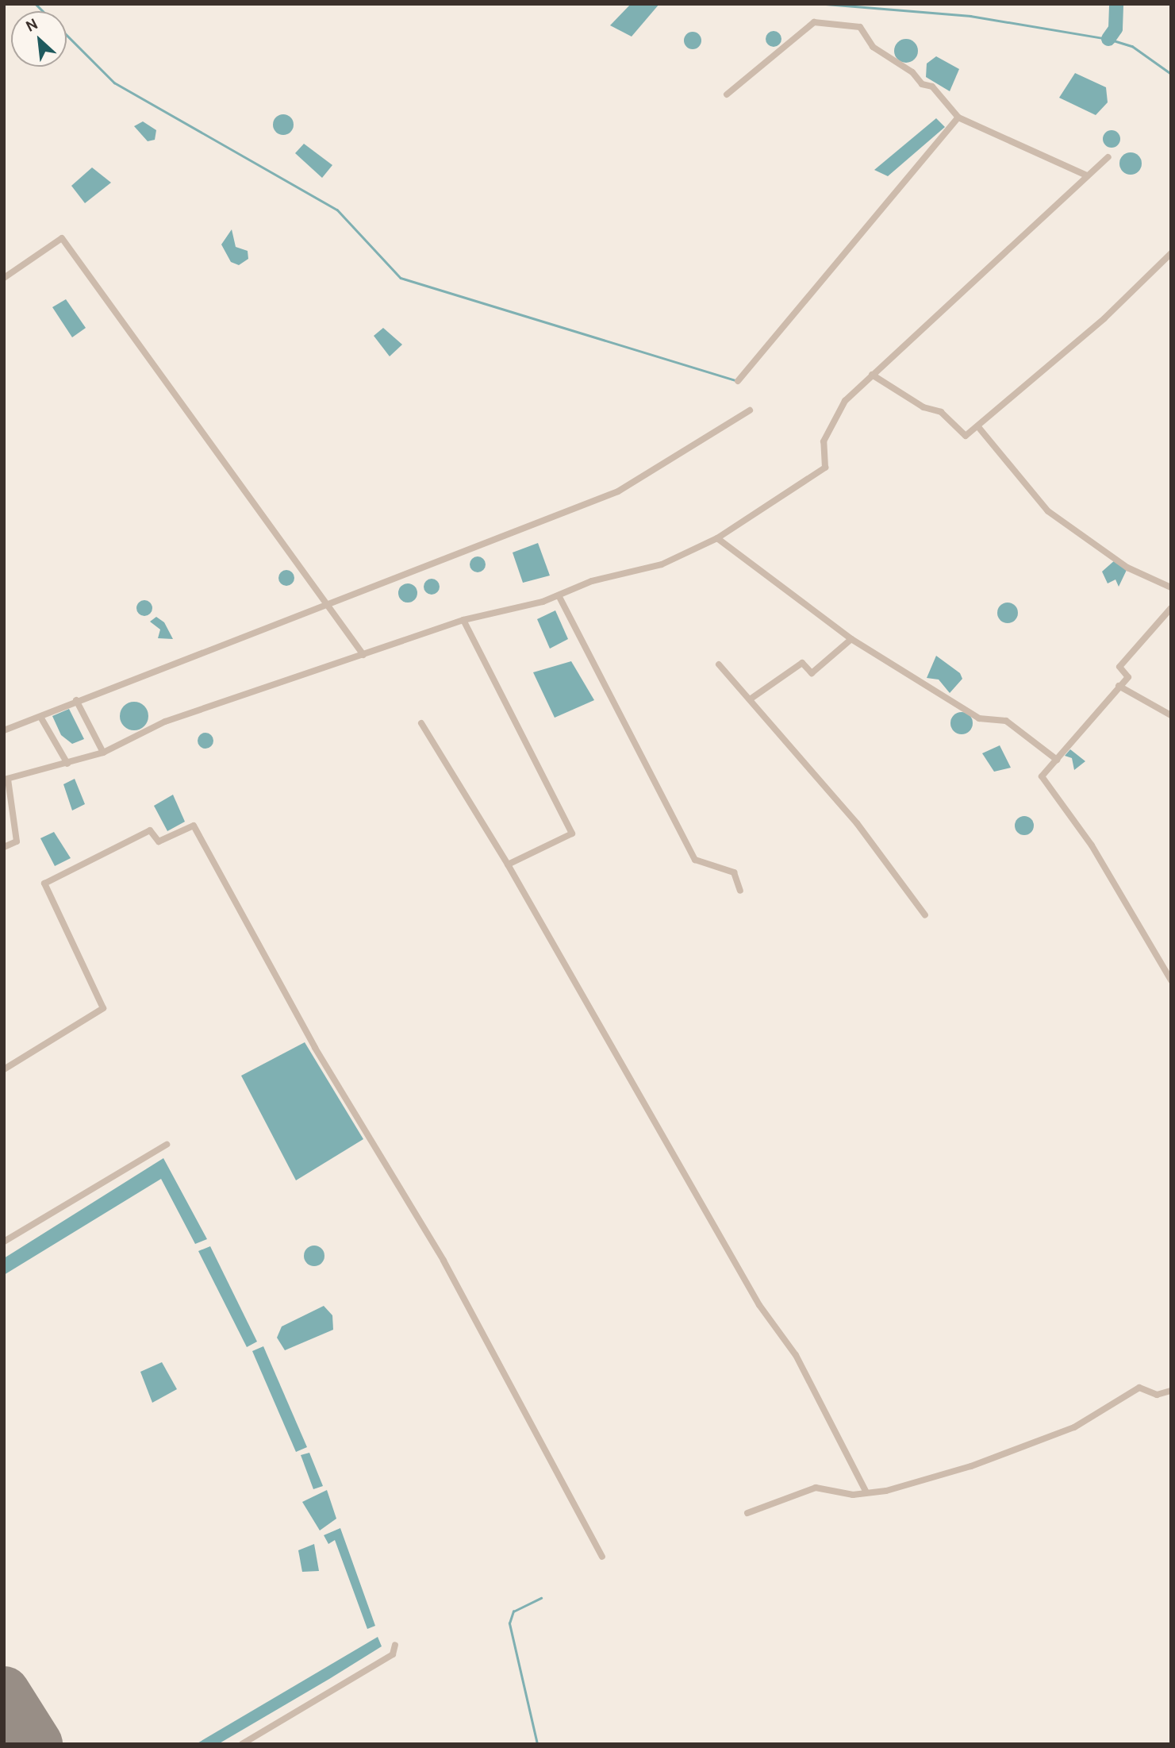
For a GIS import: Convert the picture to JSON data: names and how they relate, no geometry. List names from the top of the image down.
{
  "north": "top left"
}
